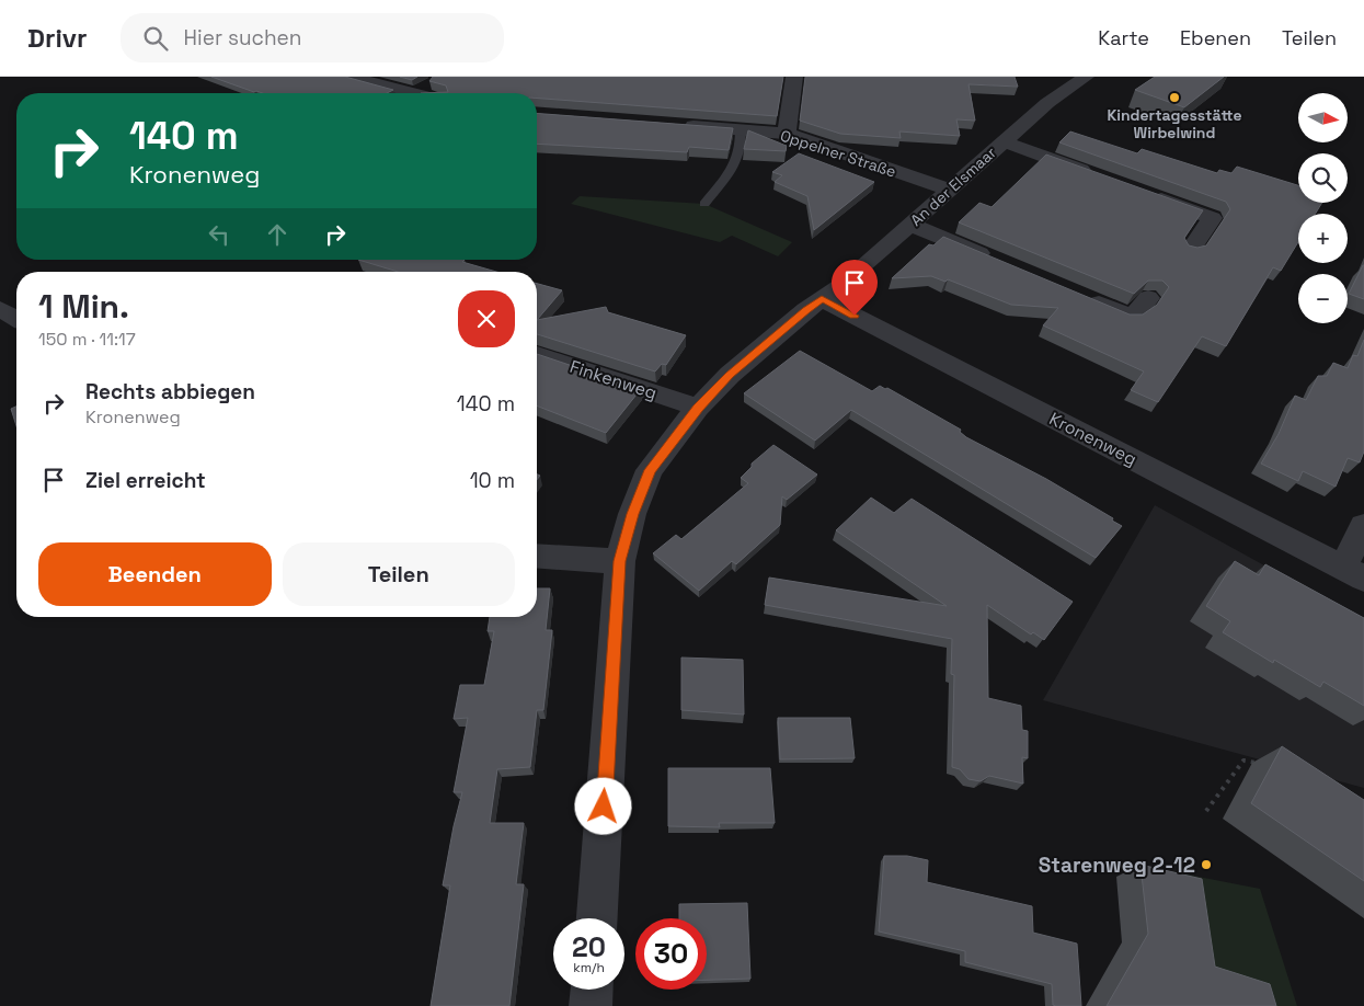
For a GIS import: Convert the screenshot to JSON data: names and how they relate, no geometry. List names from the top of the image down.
{
  "streets": {
    "street": [
      "Oppelner Straße",
      "An der Elsmaar",
      "Finkenweg",
      "Kronenweg"
    ]
  },
  "crossings": [
    ["Oppelner Straße", "An der Elsmaar"],
    ["An der Elsmaar", "Kronenweg"]
  ],
  "places": ["Kindertagesstätte Wirbelwind", "Starenweg 2-12"],
  "north": "right",
  "page": {
    "header": "Drivr",
    "search": "Hier suchen",
    "nav": ["Karte", "Ebenen", "Teilen"],
    "map_buttons": ["+", "−"],
    "turn": ["140 m", "Kronenweg"],
    "heading": ["1 Min.", "150 m · 11:17"],
    "list": [
      {
        "name": "Rechts abbiegen",
        "note": "Kronenweg",
        "value": "140 m"
      },
      {
        "name": "Ziel erreicht",
        "value": "10 m"
      }
    ],
    "buttons": ["Beenden", "Teilen"],
    "speed": "20 km/h",
    "limit": "30"
  }
}
